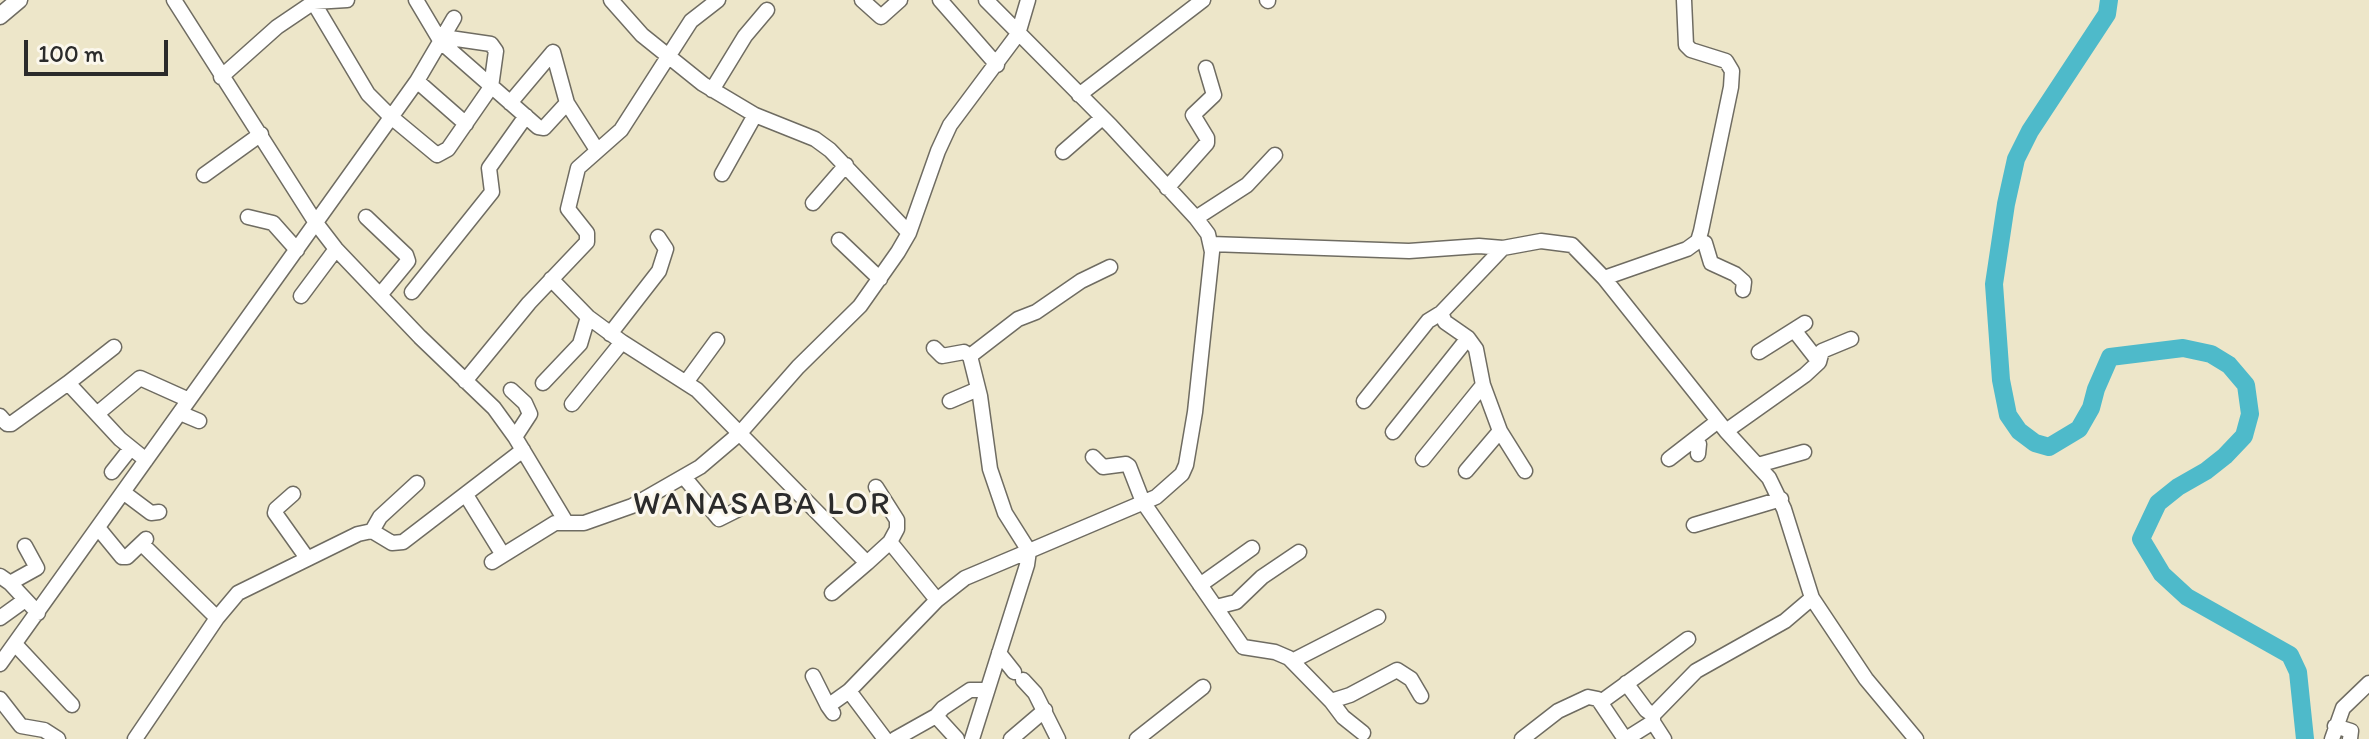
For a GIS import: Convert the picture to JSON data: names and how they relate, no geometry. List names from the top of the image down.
{
  "districts": ["WANASABA LOR"],
  "scale_bar": "100 m"
}
